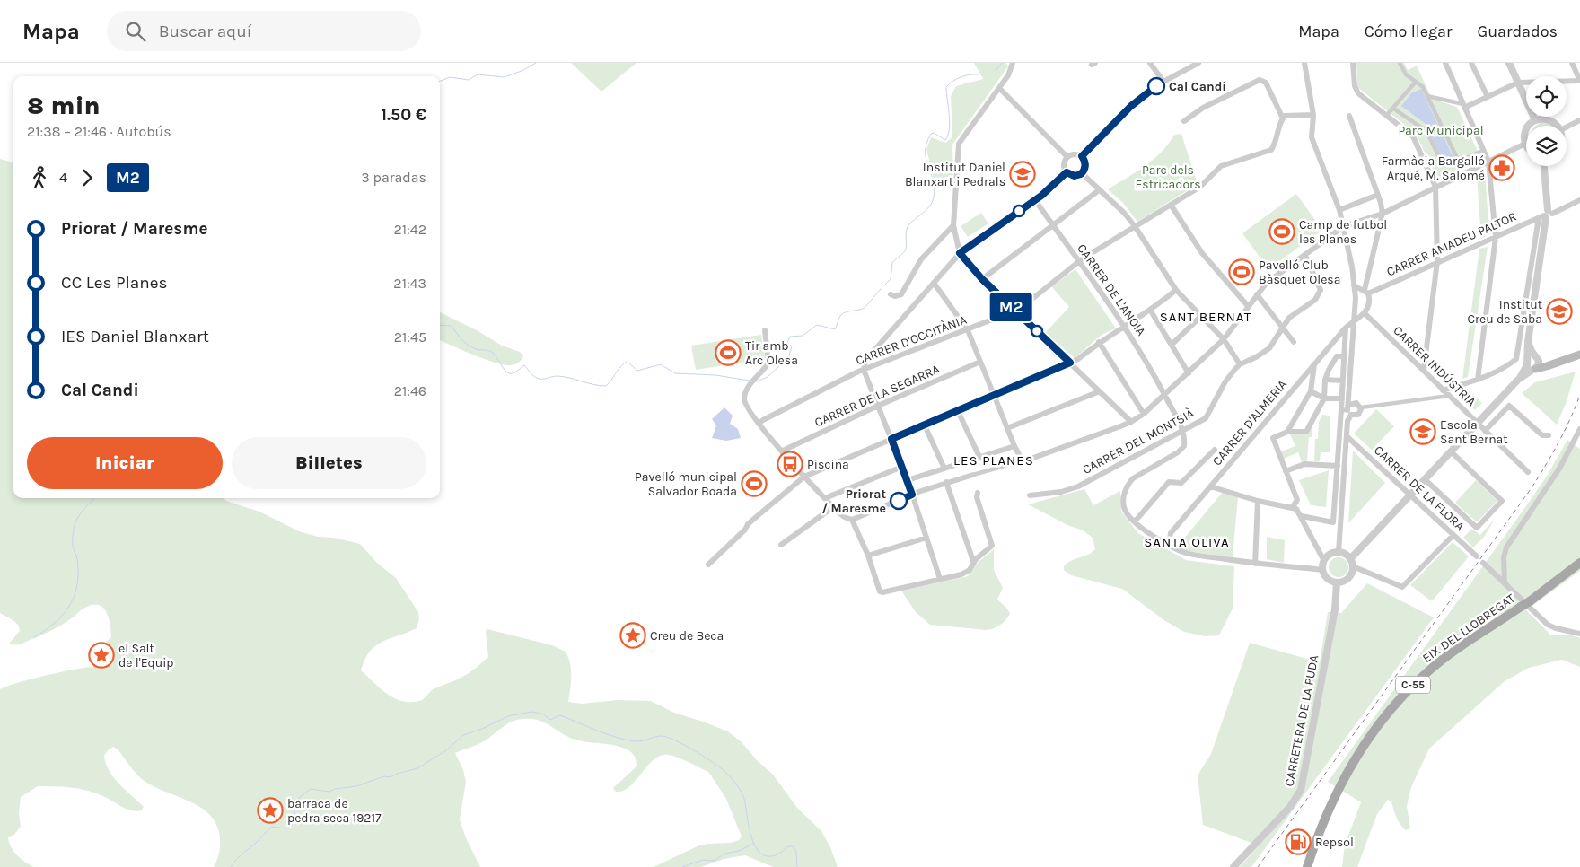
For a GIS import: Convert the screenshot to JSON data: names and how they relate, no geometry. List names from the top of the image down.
{
  "streets": {
    "main road": ["EIX DEL LLOBREGAT", "C-55"],
    "street": [
      "CARRER AMADEU PALTOR",
      "CARRER DE L'ANOIA",
      "CARRER D'OCCITÀNIA",
      "CARRER INDÚSTRIA",
      "CARRER DE LA SEGARRA",
      "CARRER D'ALMERIA",
      "CARRER DEL MONTSIÀ",
      "CARRER DE LA FLORA",
      "CARRETERA DE LA PUDA"
    ]
  },
  "crossings": [
    ["CARRER DE L'ANOIA", "CARRER D'OCCITÀNIA"],
    ["CARRER DE L'ANOIA", "CARRER DEL MONTSIÀ"],
    ["CARRER INDÚSTRIA", "CARRER D'ALMERIA"]
  ],
  "districts": ["SANT BERNAT", "LES PLANES", "SANTA OLIVA"],
  "parks": ["Parc Municipal", "Parc dels Estricadors"],
  "places": {
    "other": ["Cal Candi", "Priorat / Maresme"],
    "pharmacy": ["Farmàcia Bargalló Arqué, M. Salomé"],
    "school or university": ["Institut Daniel Blanxart i Pedrals", "Institut Creu de Saba", "Escola Sant Bernat"],
    "sports": [
      "Camp de futbol les Planes",
      "Pavelló Club Bàsquet Olesa",
      "Tir amb Arc Olesa",
      "Pavelló municipal Salvador Boada"
    ],
    "bus stop": ["Piscina"],
    "place": ["Creu de Beca", "el Salt de l'Equip", "barraca de pedra seca 19217"],
    "fuel station": ["Repsol"]
  },
  "lines": ["bus line M2"],
  "page": {
    "header": "Mapa",
    "search": "Buscar aquí",
    "nav": ["Mapa", "Cómo llegar", "Guardados"],
    "on_map": "M2",
    "heading": ["8 min", "21:38 – 21:46 · Autobús", "1.50 €"],
    "legs": ["4", "M2", "3 paradas"],
    "list": [
      {
        "name": "Priorat / Maresme",
        "value": "21:42"
      },
      {
        "name": "CC Les Planes",
        "value": "21:43"
      },
      {
        "name": "IES Daniel Blanxart",
        "value": "21:45"
      },
      {
        "name": "Cal Candi",
        "value": "21:46"
      }
    ],
    "buttons": ["Iniciar", "Billetes"]
  }
}
